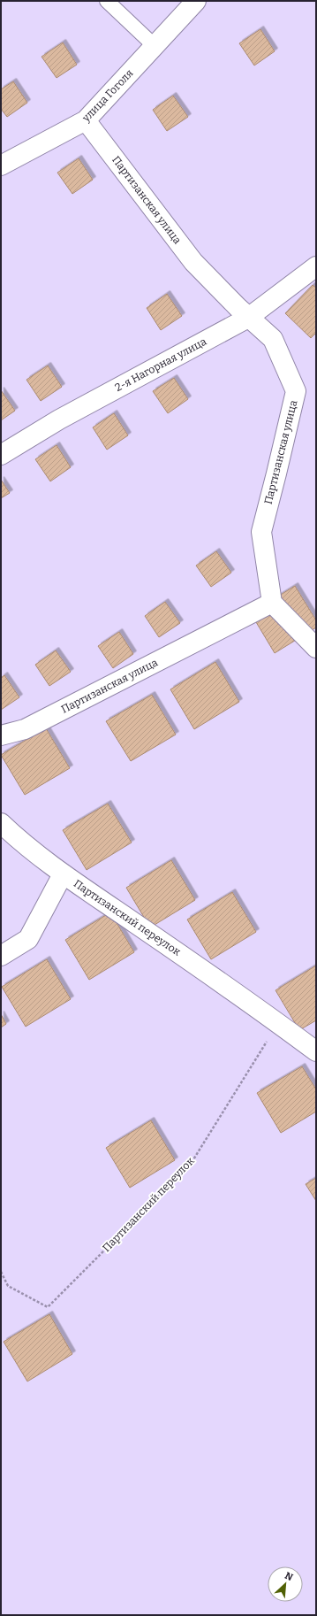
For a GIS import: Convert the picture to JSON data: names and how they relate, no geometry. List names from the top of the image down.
{
  "streets": {
    "street": [
      "улица Гоголя",
      "Партизанская улица",
      "2-я Нагорная улица",
      "Партизанский переулок"
    ]
  },
  "crossings": [
    ["улица Гоголя", "Партизанская улица"],
    ["Партизанская улица", "2-я Нагорная улица"]
  ],
  "north": "top right"
}
